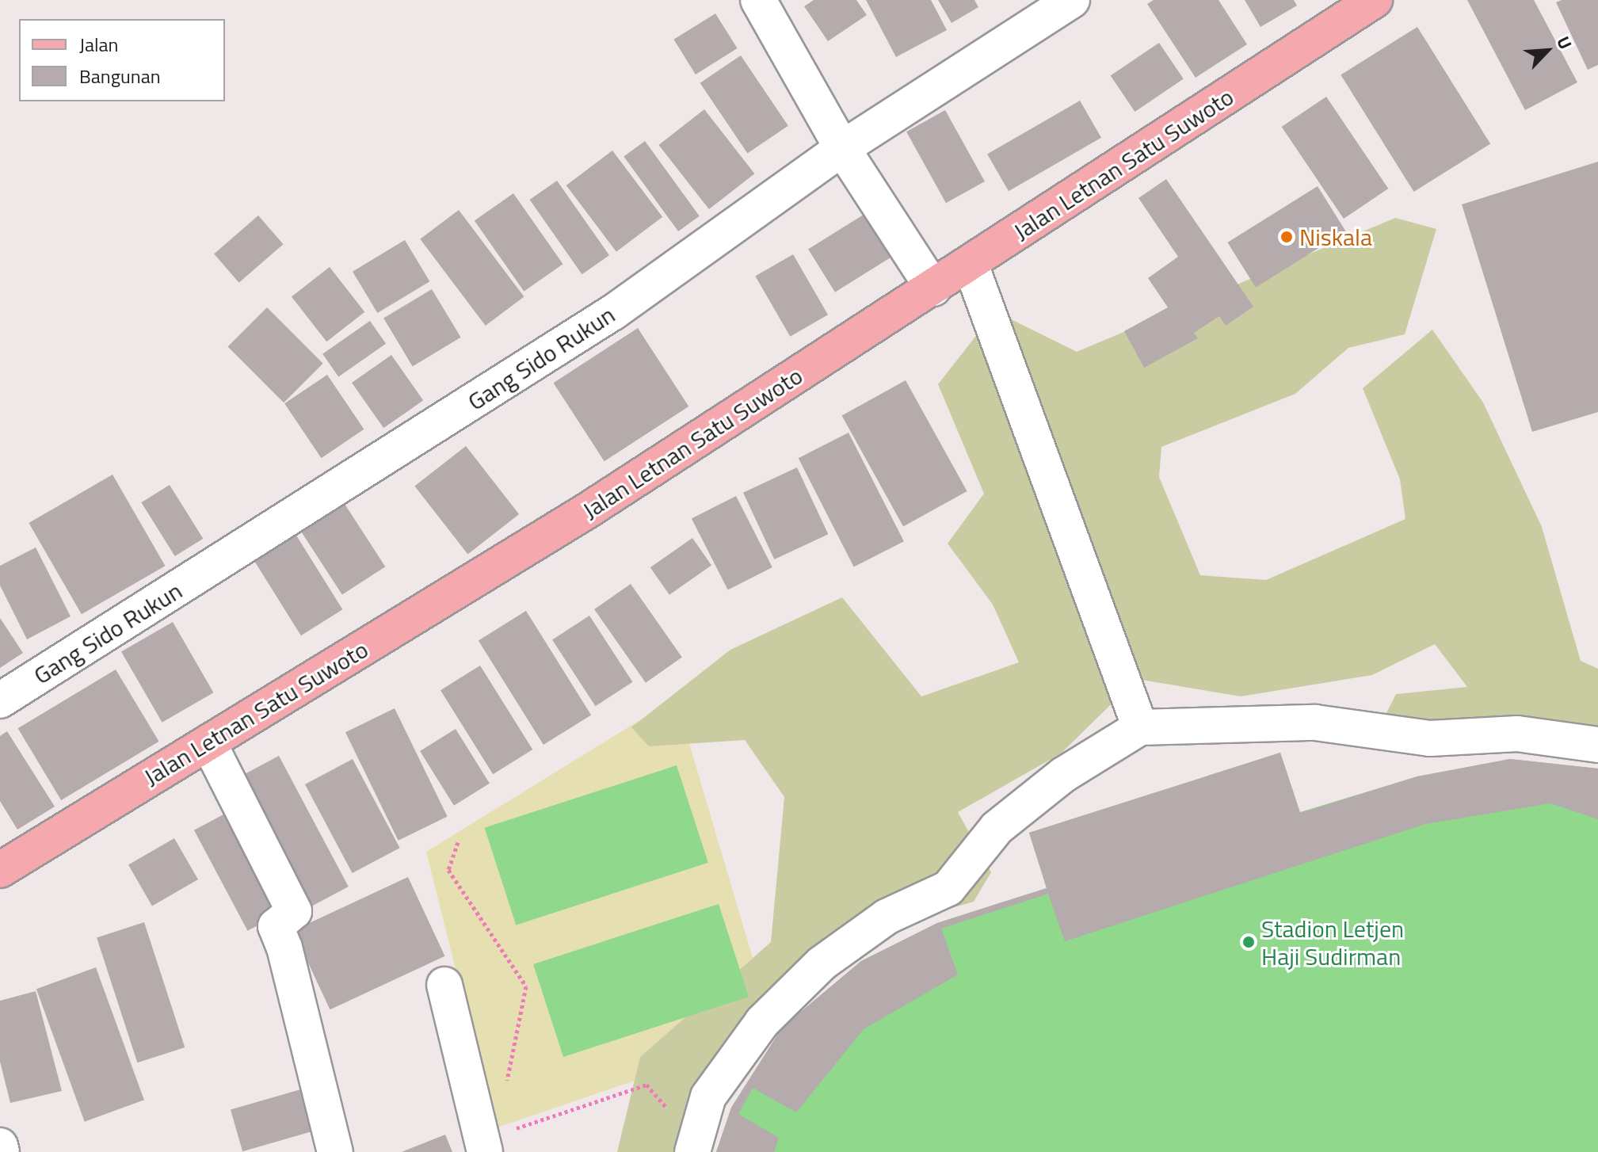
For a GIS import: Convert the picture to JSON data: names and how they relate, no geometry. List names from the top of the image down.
{
  "streets": {
    "main road": ["Jalan Letnan Satu Suwoto"],
    "street": ["Gang Sido Rukun"]
  },
  "places": ["Niskala", "Stadion Letjen Haji Sudirman"],
  "legend": ["Jalan", "Bangunan"],
  "north": "top right"
}
